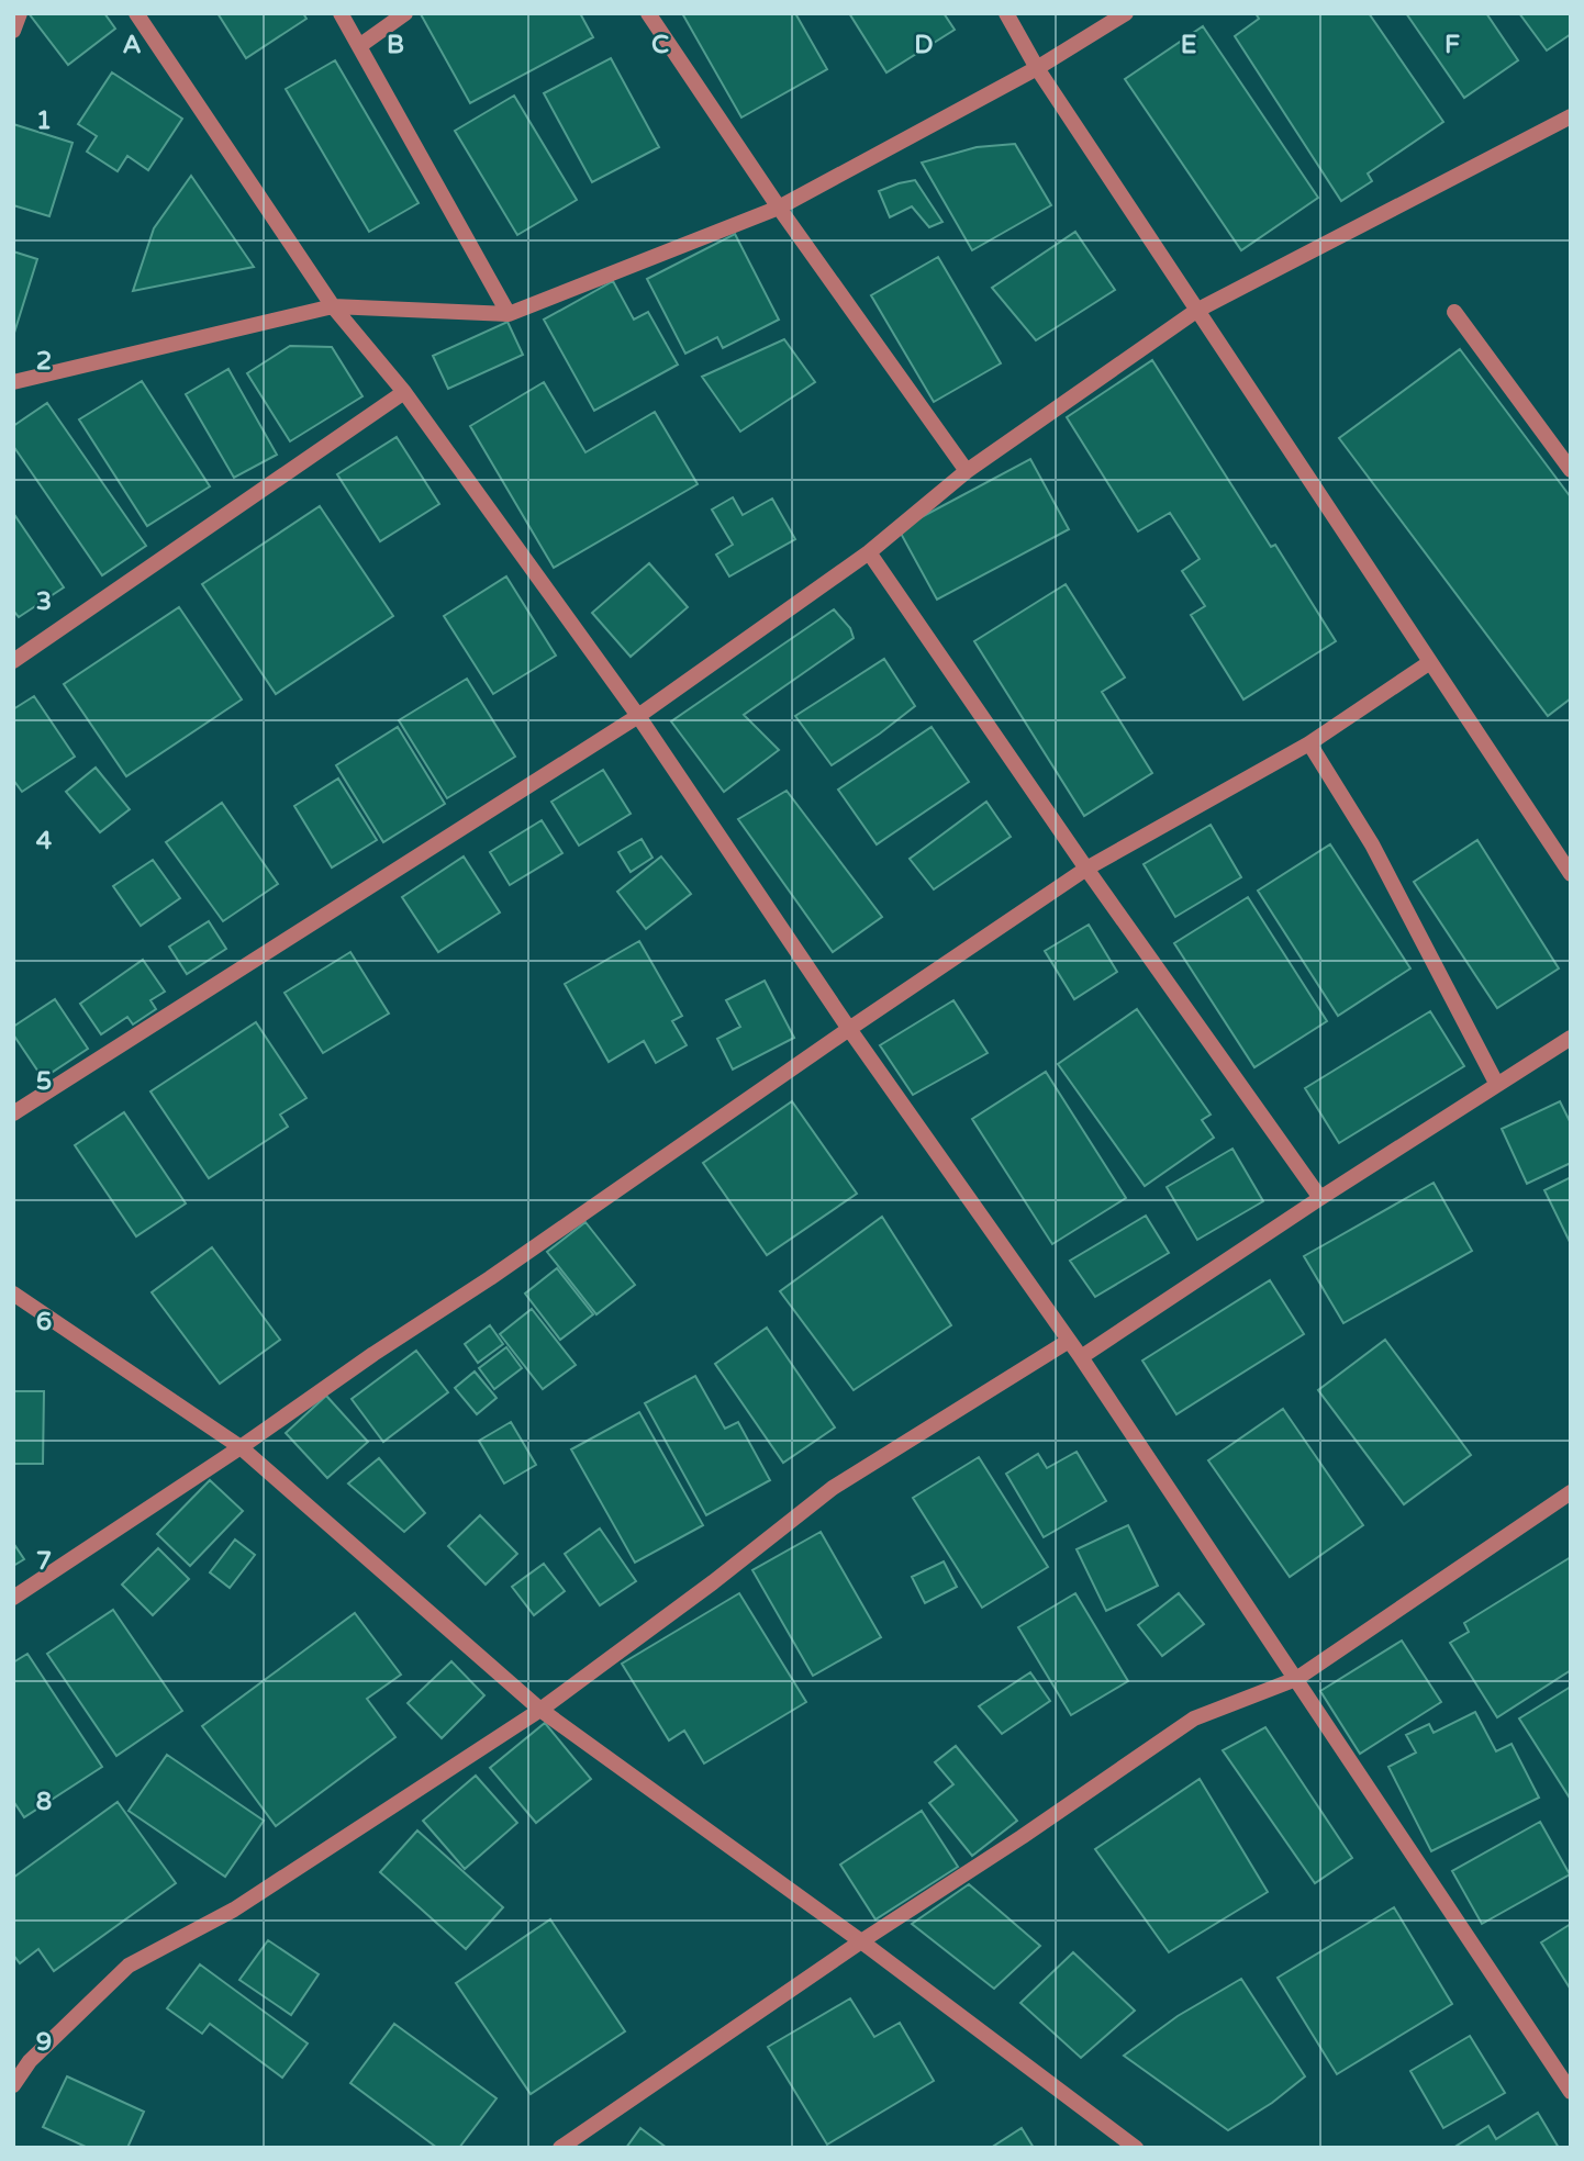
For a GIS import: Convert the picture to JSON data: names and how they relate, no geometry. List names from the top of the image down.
{
  "grid": {
    "columns": [
      "A",
      "B",
      "C",
      "D",
      "E",
      "F"
    ],
    "rows": [
      "1",
      "2",
      "3",
      "4",
      "5",
      "6",
      "7",
      "8",
      "9"
    ]
  }
}
